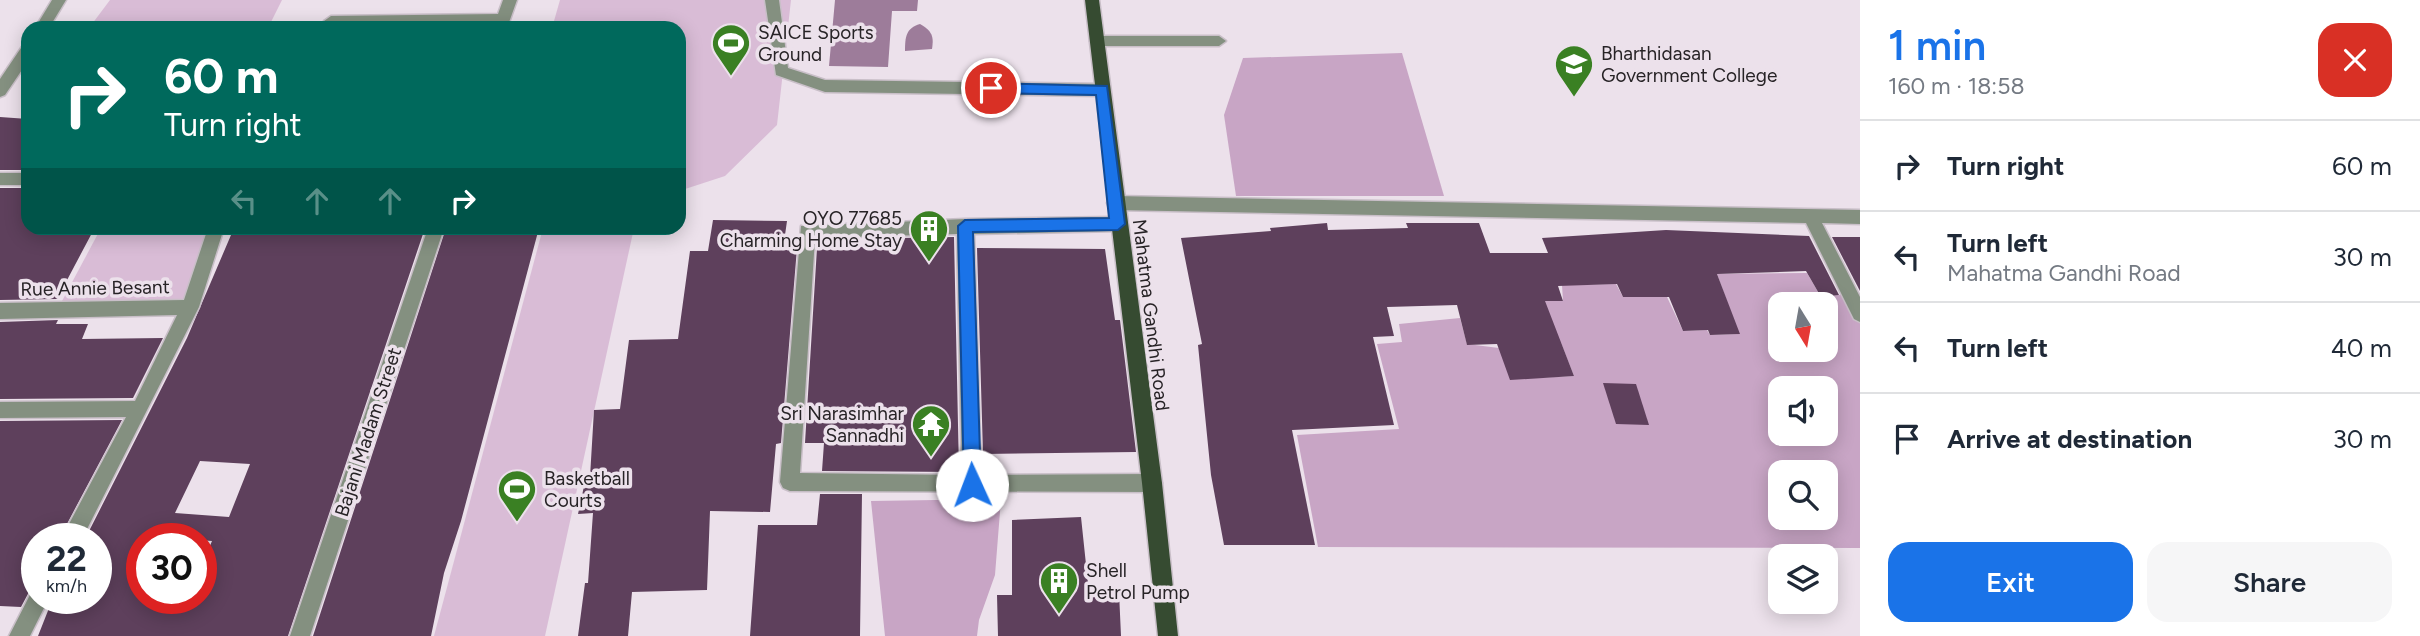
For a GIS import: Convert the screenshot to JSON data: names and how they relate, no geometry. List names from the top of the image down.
{
  "streets": {
    "main road": ["Mahatma Gandhi Road"],
    "street": ["Rue Annie Besant", "Bajani Madam Street"]
  },
  "places": {
    "sports": ["SAICE Sports Ground", "Basketball Courts"],
    "school or university": ["Bharthidasan Government College"],
    "building": ["OYO 77685 Charming Home Stay", "Shell Petrol Pump"],
    "temple": ["Sri Narasimhar Sannadhi"]
  },
  "north": "bottom",
  "page": {
    "heading": ["1 min", "160 m · 18:58"],
    "turn": ["60 m", "Turn right"],
    "list": [
      {
        "name": "Turn right",
        "value": "60 m"
      },
      {
        "name": "Turn left",
        "note": "Mahatma Gandhi Road",
        "value": "30 m"
      },
      {
        "name": "Turn left",
        "value": "40 m"
      },
      {
        "name": "Arrive at destination",
        "value": "30 m"
      }
    ],
    "speed": "22 km/h",
    "limit": "30",
    "buttons": ["Exit", "Share"]
  }
}
